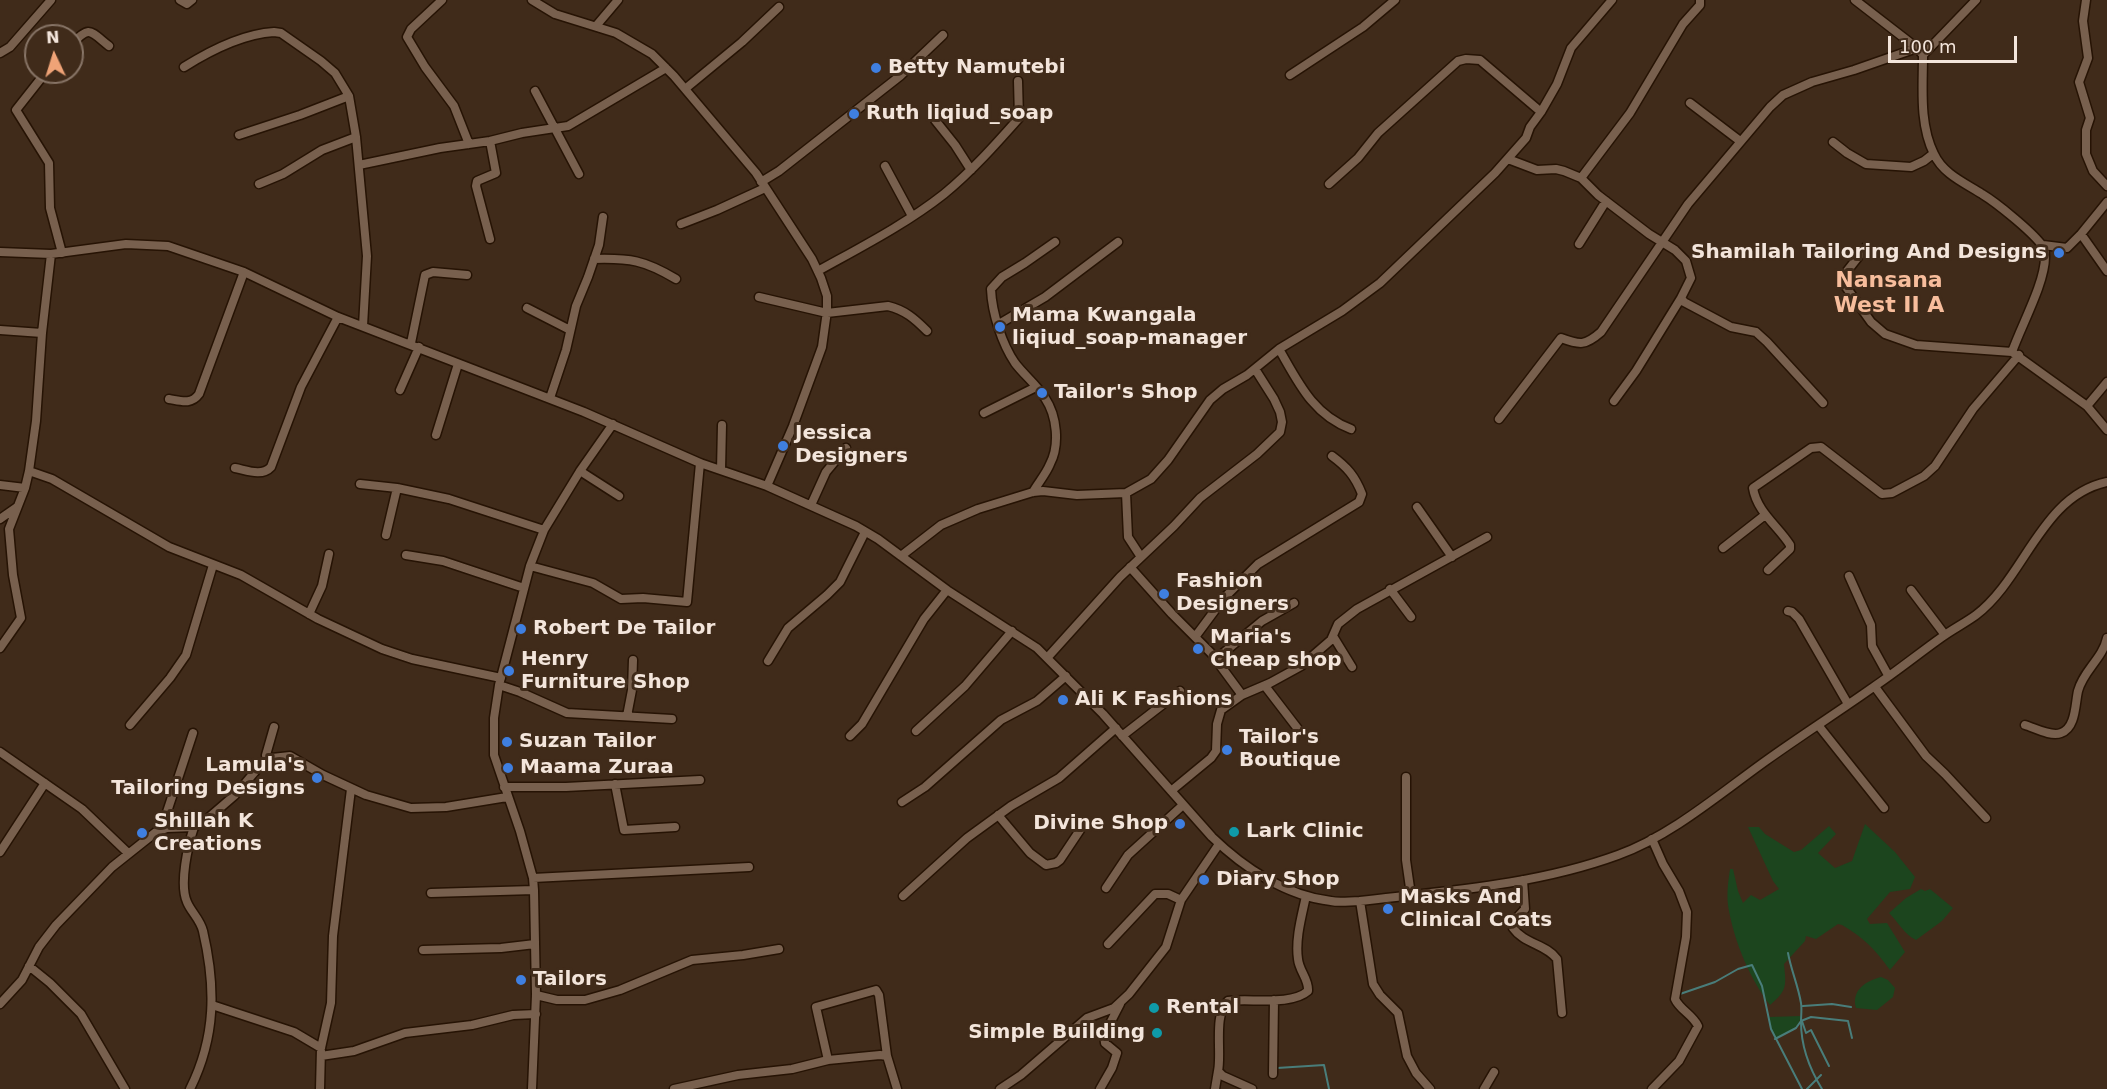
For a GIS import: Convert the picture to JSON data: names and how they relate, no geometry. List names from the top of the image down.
{
  "districts": ["Nansana West II A"],
  "places": [
    "Betty Namutebi",
    "Ruth liqiud_soap",
    "Shamilah Tailoring And Designs",
    "Mama Kwangala liqiud_soap-manager",
    "Tailor's Shop",
    "Jessica Designers",
    "Fashion Designers",
    "Robert De Tailor",
    "Maria's Cheap shop",
    "Henry Furniture Shop",
    "Ali K Fashions",
    "Suzan Tailor",
    "Tailor's Boutique",
    "Maama Zuraa",
    "Lamula's Tailoring Designs",
    "Divine Shop",
    "Lark Clinic",
    "Shillah K Creations",
    "Diary Shop",
    "Masks And Clinical Coats",
    "Tailors",
    "Rental",
    "Simple Building"
  ],
  "scale_bar": "100 m",
  "north": "top"
}
